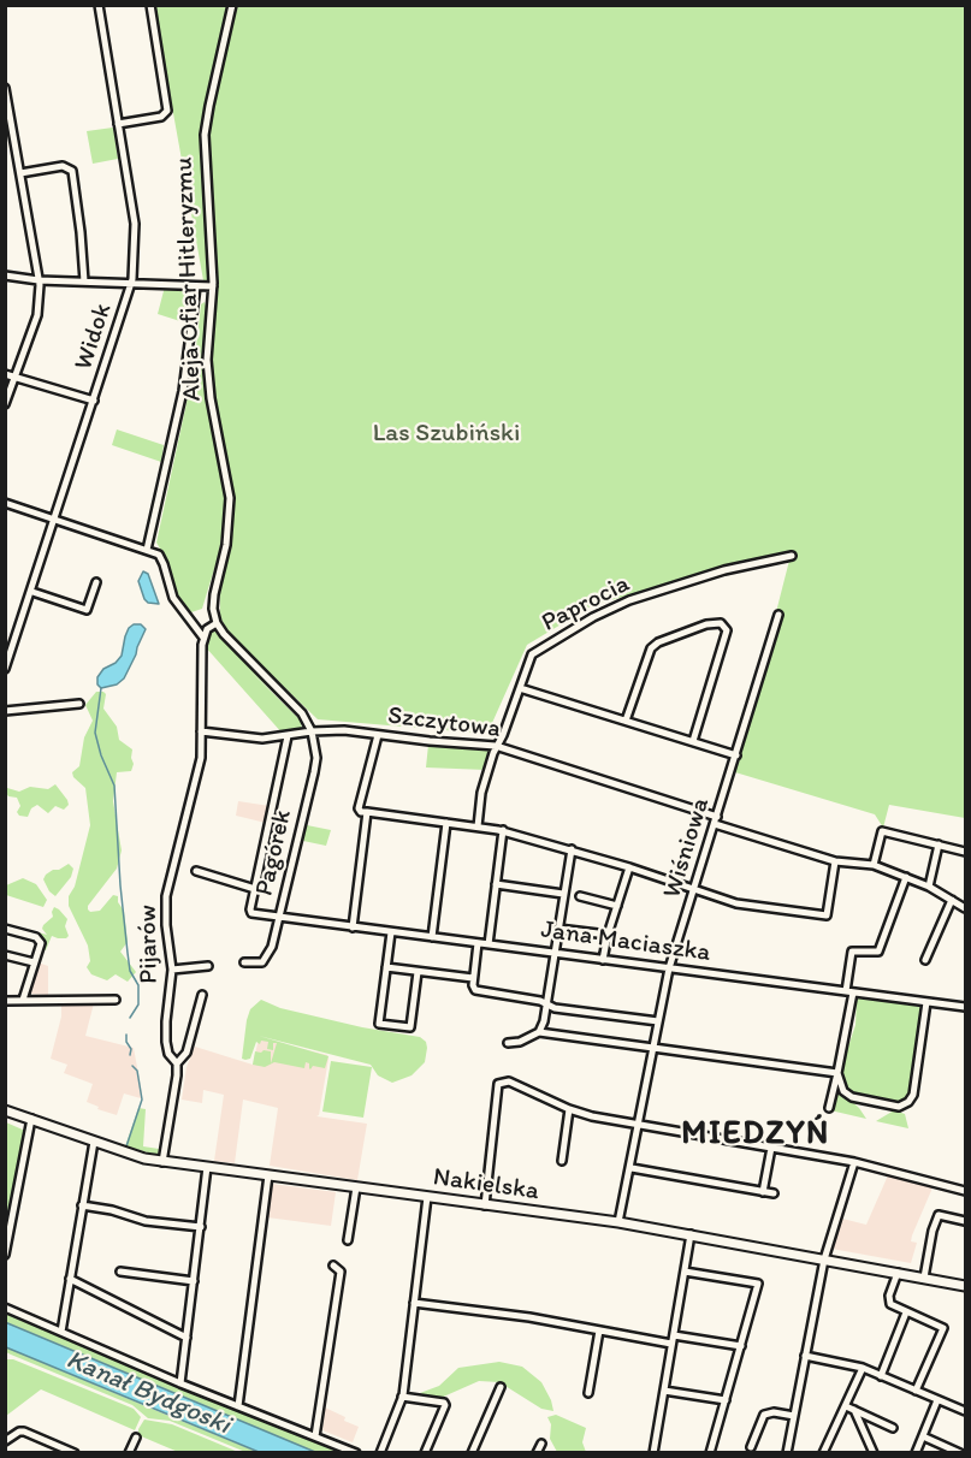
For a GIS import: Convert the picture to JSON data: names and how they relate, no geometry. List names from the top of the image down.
{
  "streets": {
    "main road": ["Nakielska"],
    "street": [
      "Aleja Ofiar Hitleryzmu",
      "Widok",
      "Paprocia",
      "Szczytowa",
      "Wiśniowa",
      "Pagórek",
      "Jana Maciaszka",
      "Pijarów"
    ]
  },
  "crossings": [
    ["Paprocia", "Szczytowa"],
    ["Szczytowa", "Wiśniowa"],
    ["Szczytowa", "Pagórek"],
    ["Szczytowa", "Pijarów"],
    ["Wiśniowa", "Jana Maciaszka"],
    ["Wiśniowa", "Nakielska"],
    ["Pagórek", "Jana Maciaszka"],
    ["Pijarów", "Nakielska"]
  ],
  "districts": ["MIEDZYŃ"],
  "water": ["Kanał Bydgoski"],
  "parks": ["Las Szubiński"]
}
